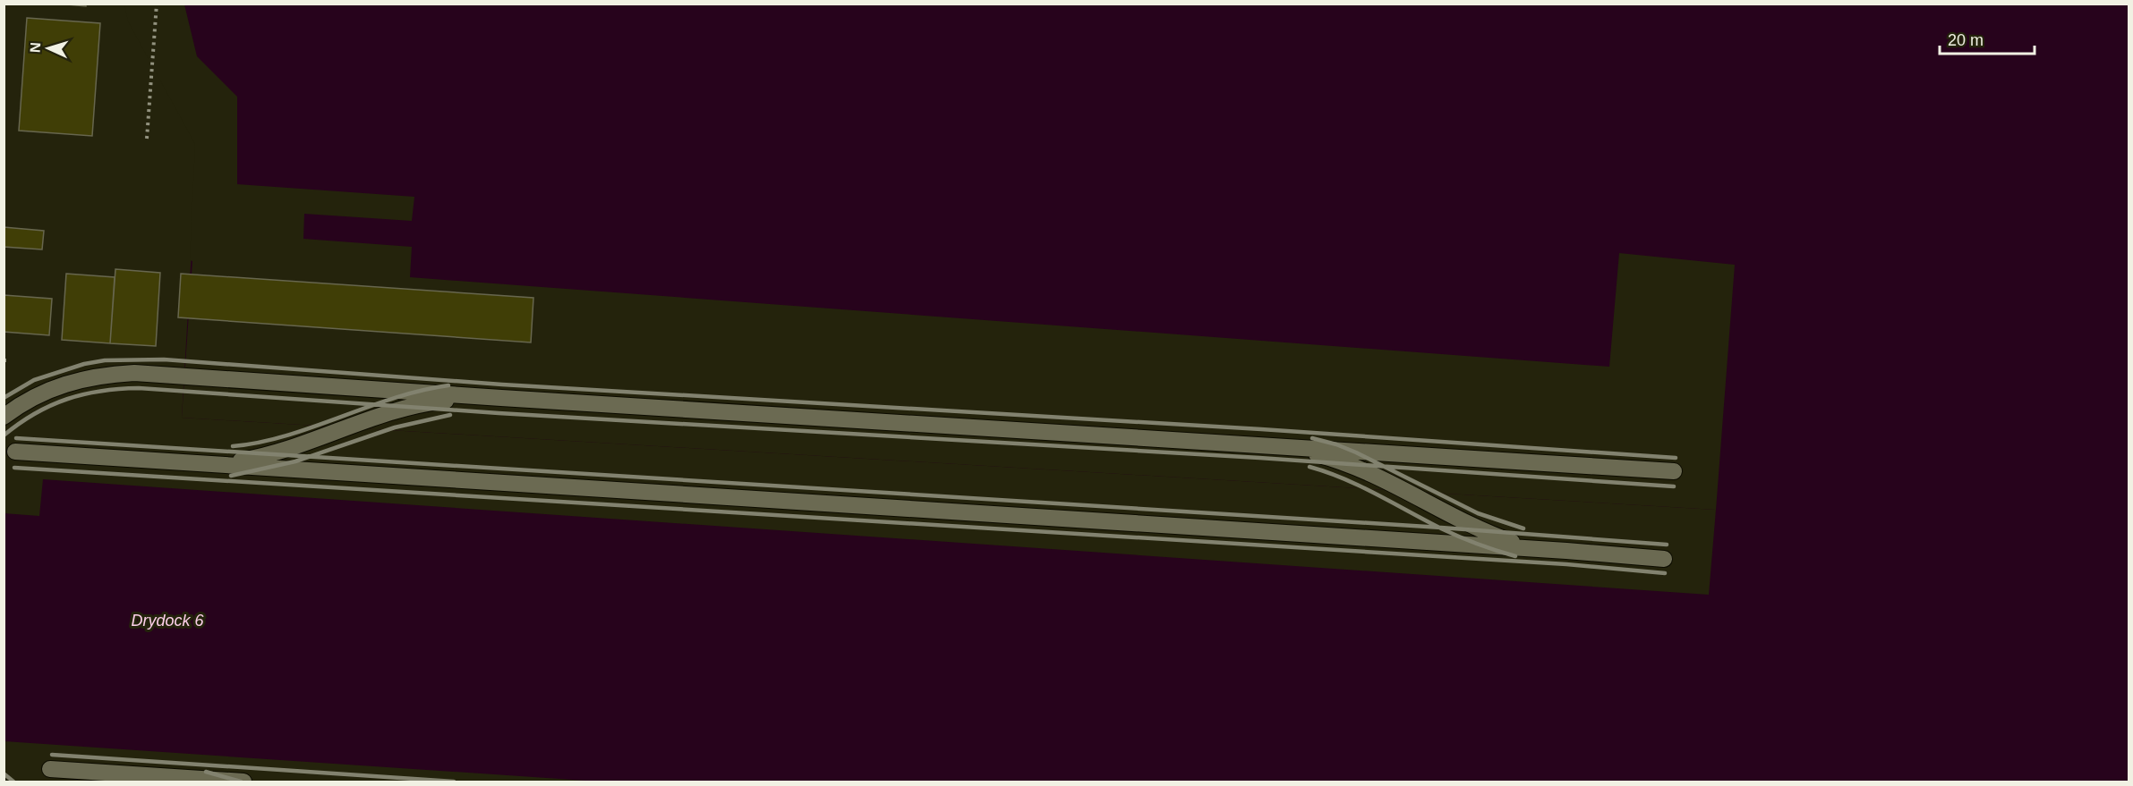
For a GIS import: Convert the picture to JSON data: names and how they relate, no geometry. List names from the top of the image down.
{
  "water": ["Drydock 6"],
  "scale_bar": "20 m",
  "north": "left"
}
